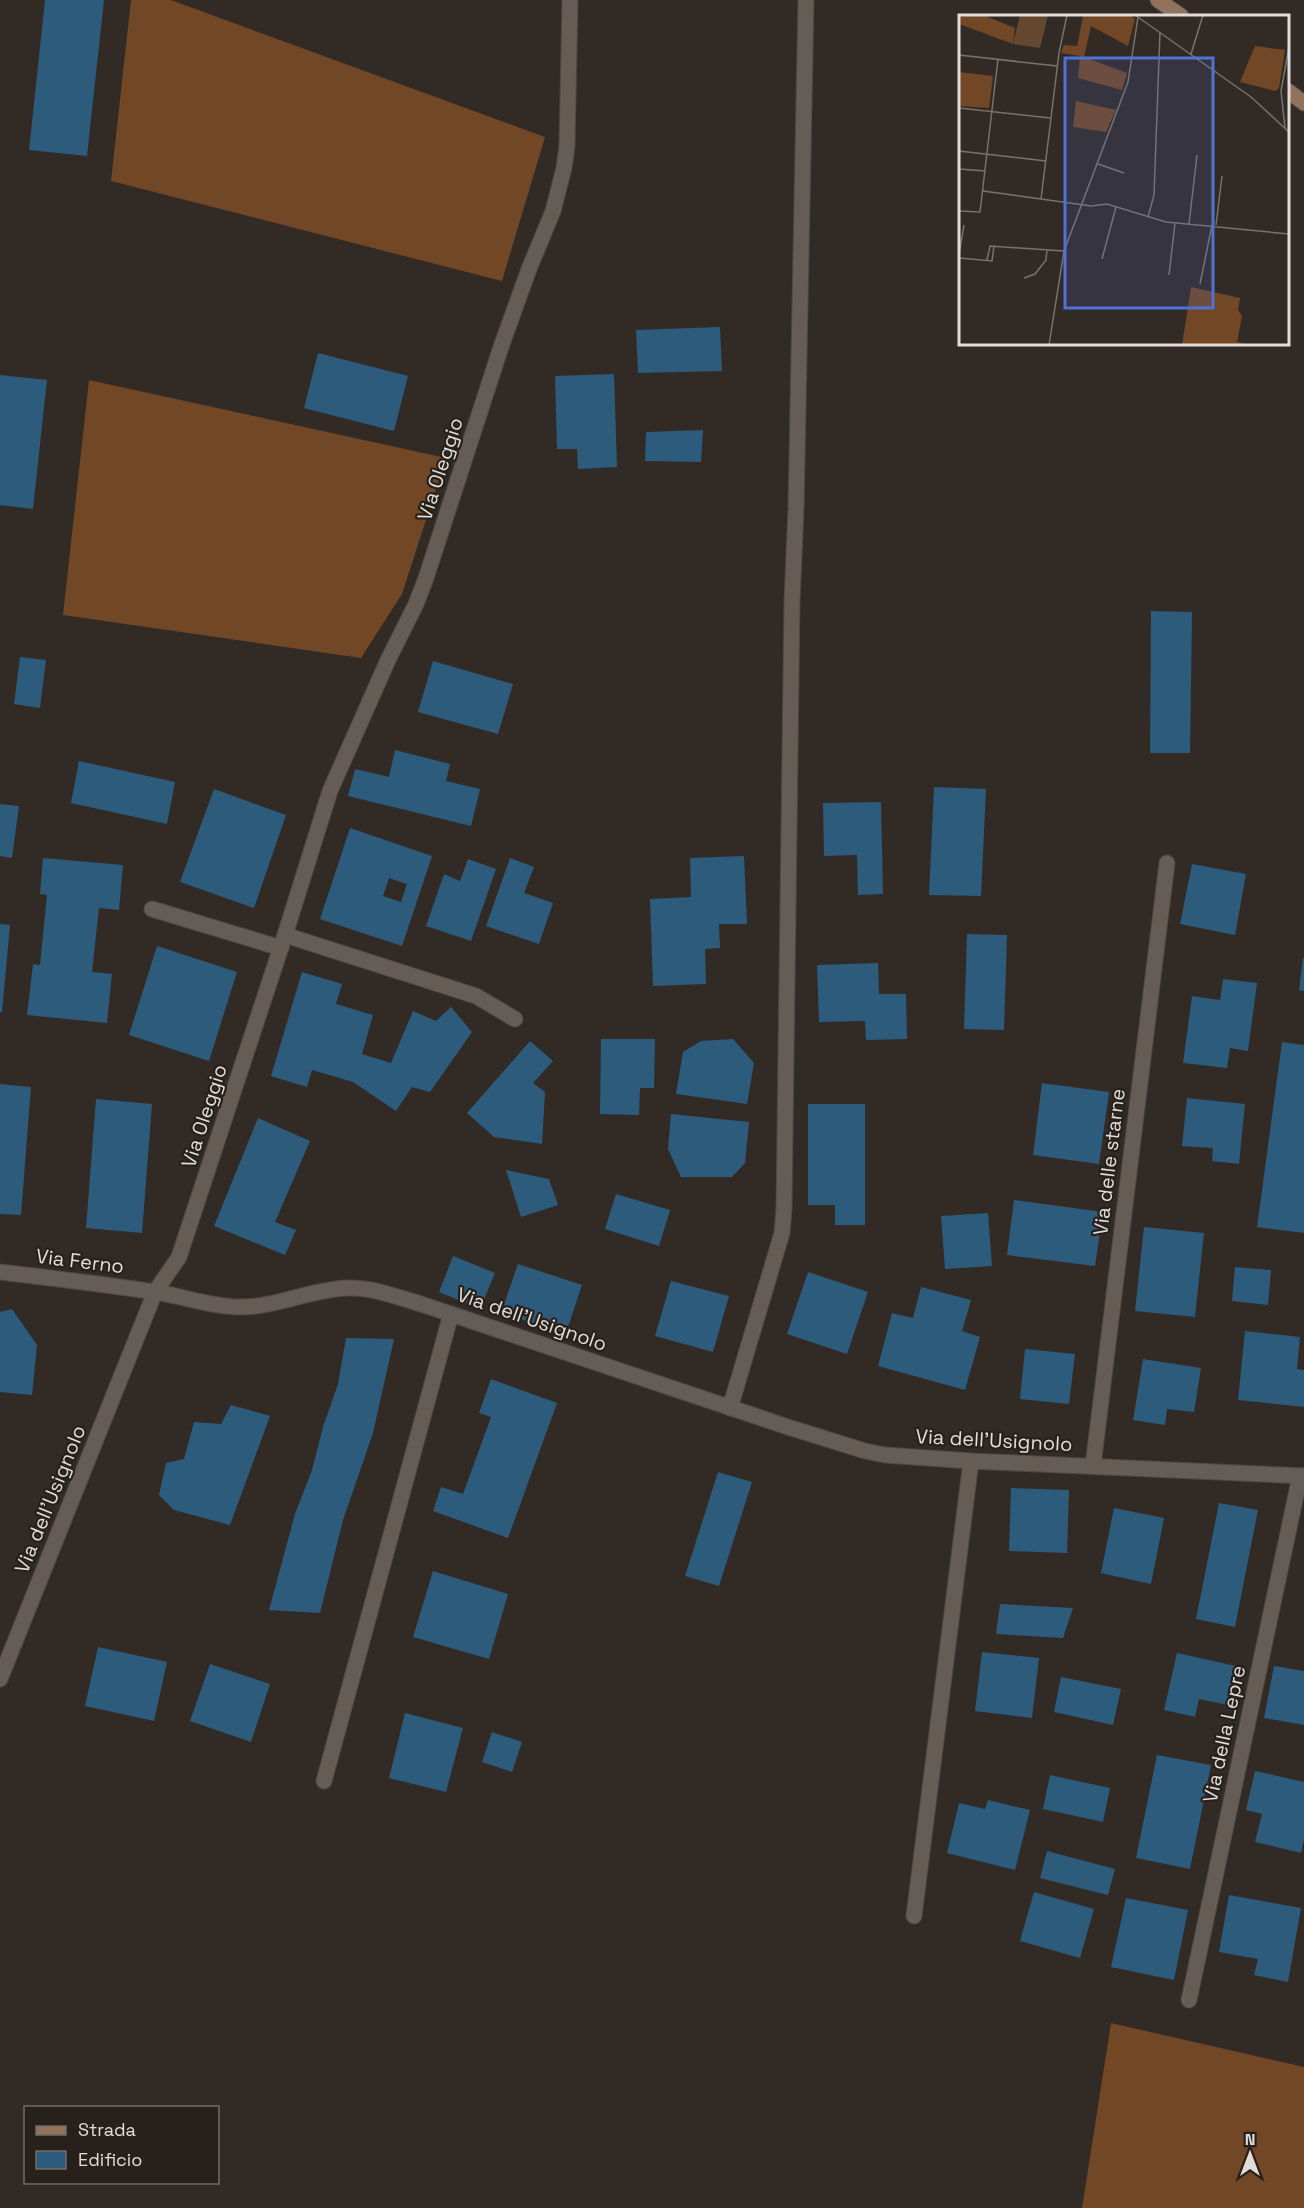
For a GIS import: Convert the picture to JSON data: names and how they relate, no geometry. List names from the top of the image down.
{
  "streets": {
    "street": [
      "Via Oleggio",
      "Via delle starne",
      "Via Ferno",
      "Via dell'Usignolo",
      "Via della Lepre"
    ]
  },
  "crossings": [
    ["Via Oleggio", "Via Ferno"],
    ["Via Oleggio", "Via dell'Usignolo"],
    ["Via delle starne", "Via dell'Usignolo"],
    ["Via Ferno", "Via dell'Usignolo"],
    ["Via dell'Usignolo", "Via della Lepre"]
  ],
  "legend": ["Strada", "Edificio"],
  "north": "top"
}
